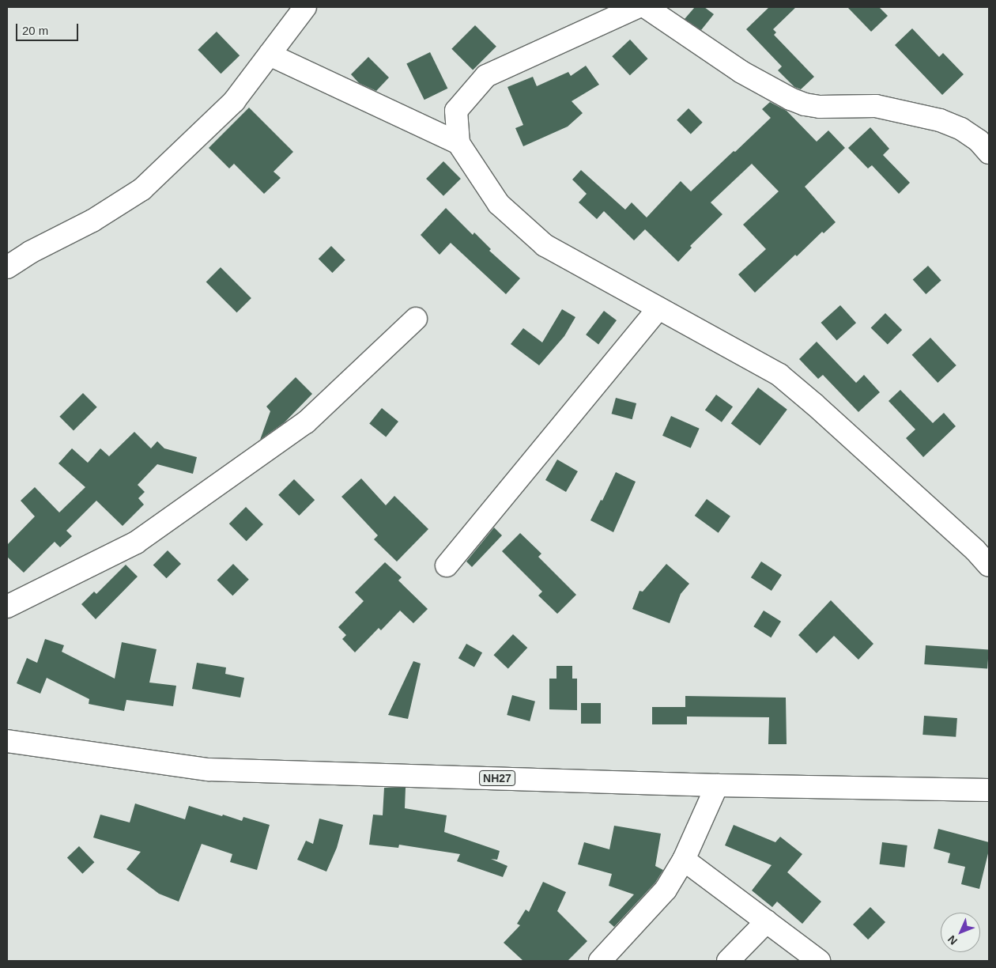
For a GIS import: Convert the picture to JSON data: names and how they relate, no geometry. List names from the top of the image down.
{
  "streets": {
    "main road": ["NH27"]
  },
  "scale_bar": "20 m",
  "north": "bottom left"
}
